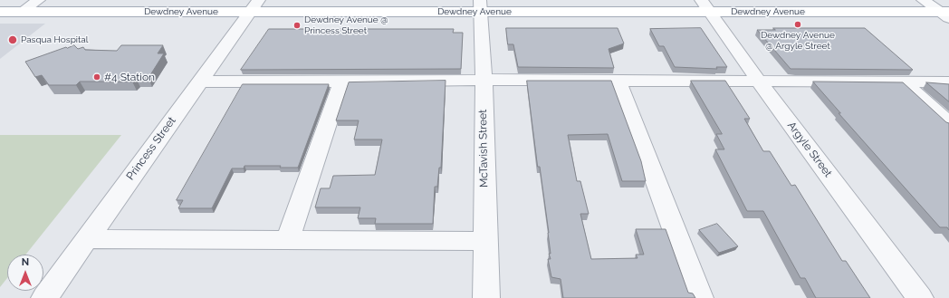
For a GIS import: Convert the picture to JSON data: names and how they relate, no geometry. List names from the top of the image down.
{
  "streets": {
    "main road": ["Dewdney Avenue"],
    "street": ["Princess Street", "McTavish Street", "Argyle Street"]
  },
  "crossings": [
    ["Dewdney Avenue", "Princess Street"],
    ["Dewdney Avenue", "McTavish Street"],
    ["Dewdney Avenue", "Argyle Street"]
  ],
  "places": [
    "Dewdney Avenue @ Argyle Street",
    "Dewdney Avenue @ Princess Street",
    "Pasqua Hospital",
    "#4 Station"
  ],
  "north": "top"
}
